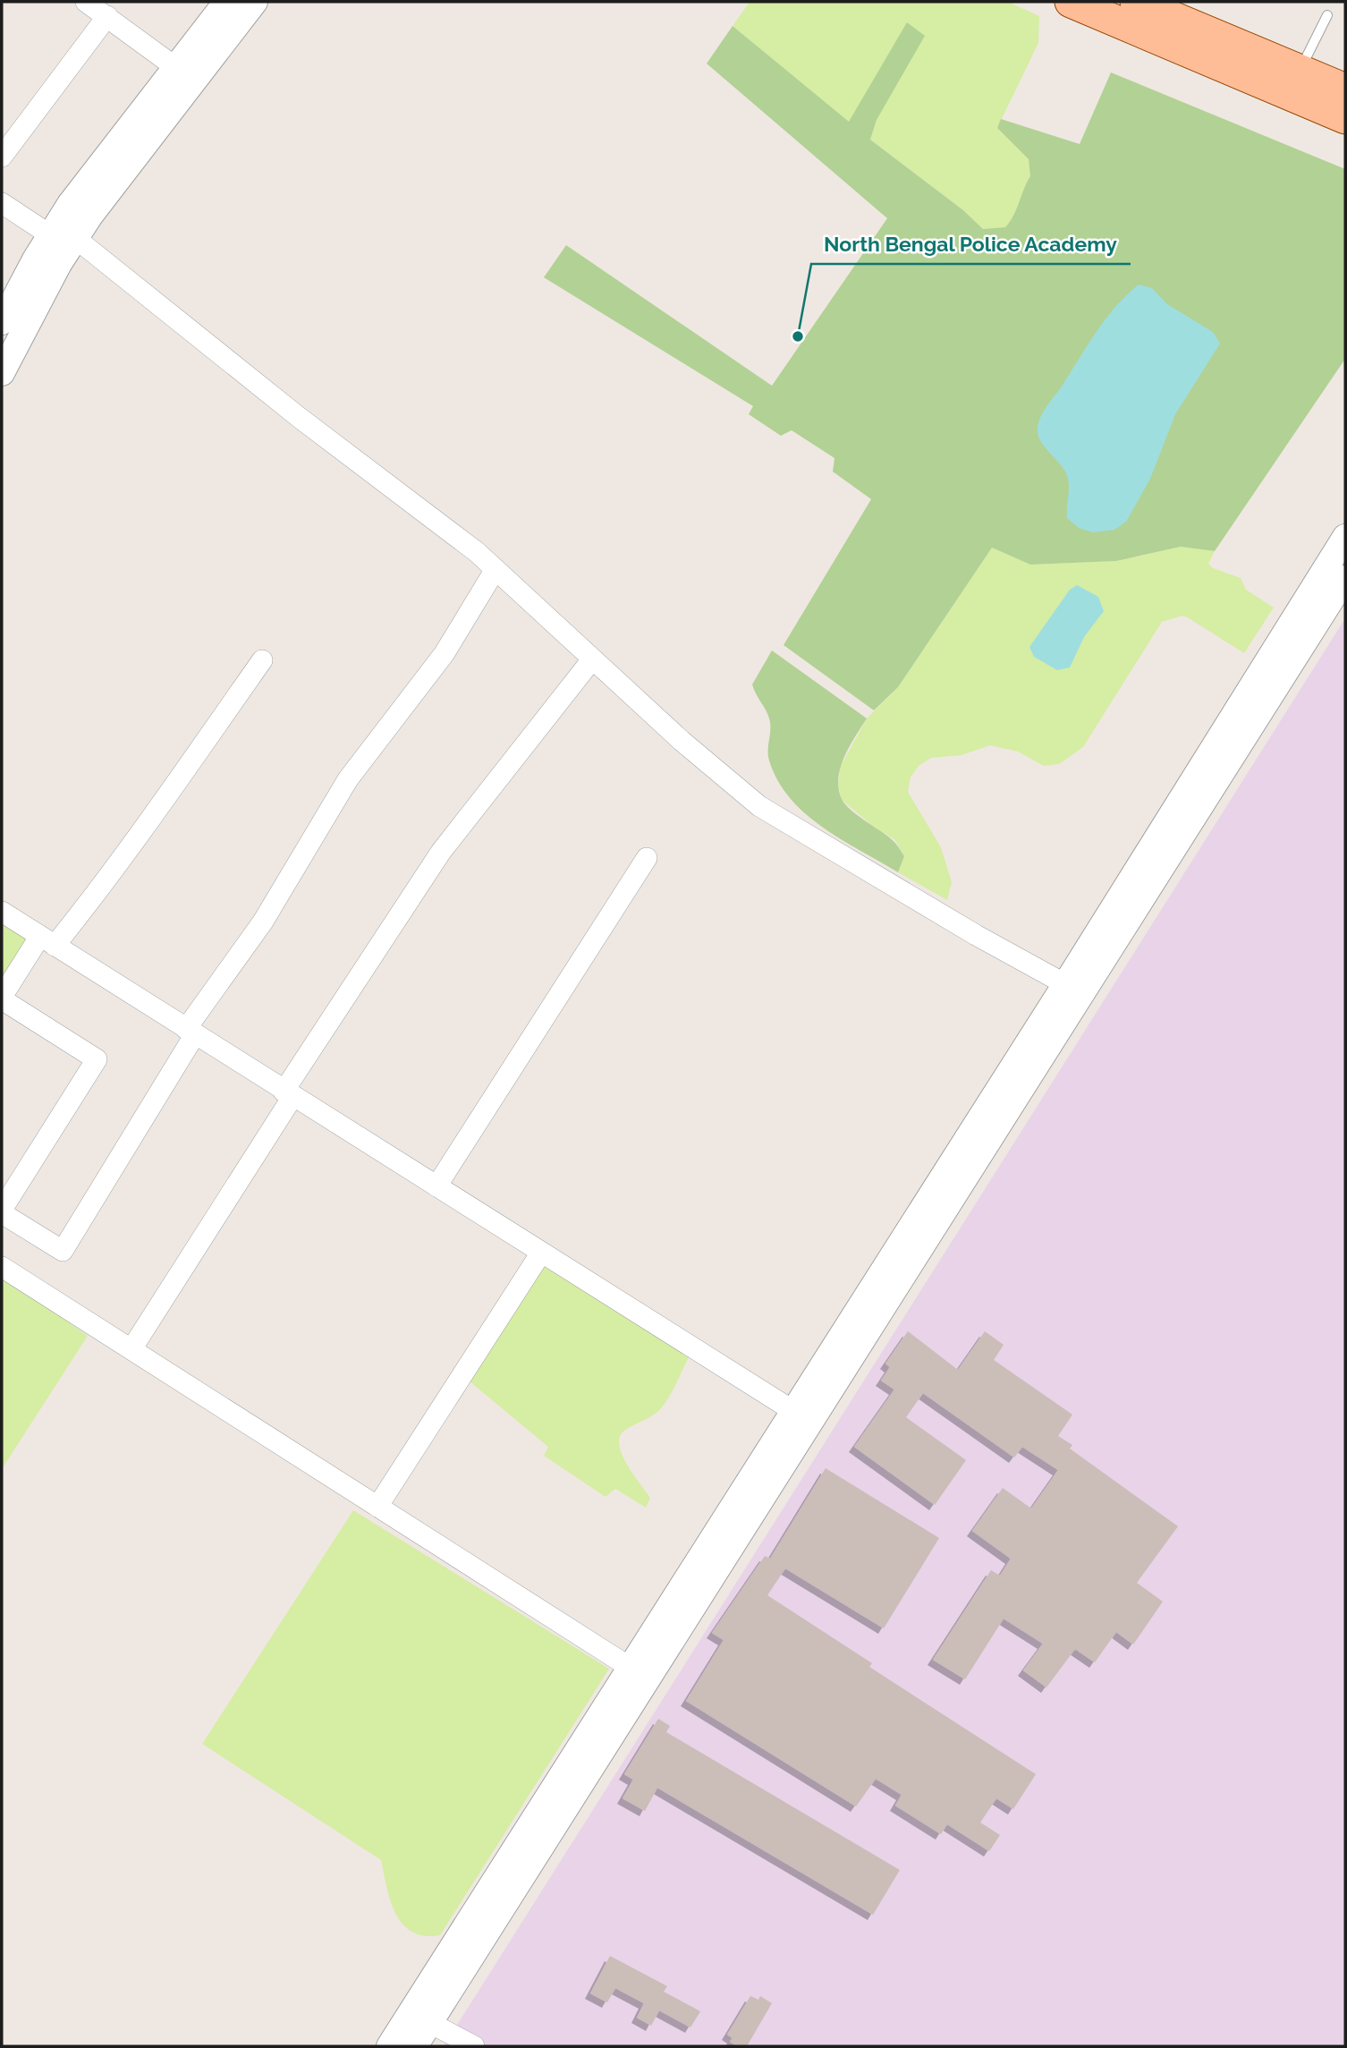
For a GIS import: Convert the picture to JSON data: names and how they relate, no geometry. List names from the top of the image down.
{
  "places": ["North Bengal Police Academy"]
}
